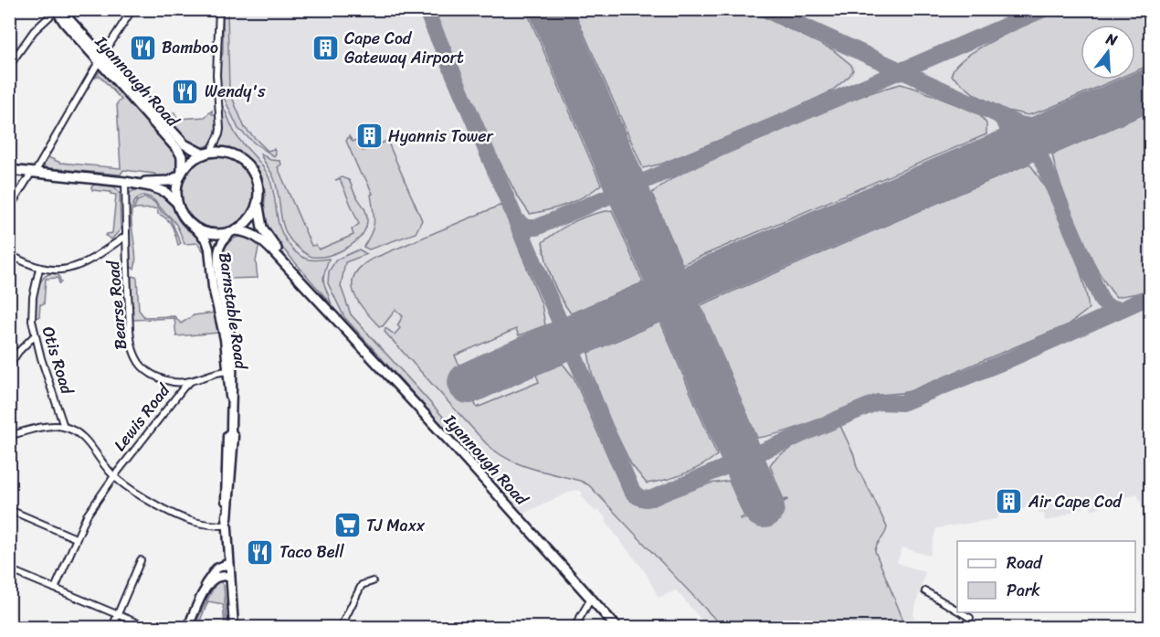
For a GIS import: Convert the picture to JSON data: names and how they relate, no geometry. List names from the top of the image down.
{
  "streets": {
    "main road": ["Iyannough Road", "Barnstable Road"],
    "street": ["Bearse Road", "Otis Road", "Lewis Road"]
  },
  "crossings": [
    ["Iyannough Road", "Barnstable Road"],
    ["Bearse Road", "Barnstable Road"],
    ["Bearse Road", "Lewis Road"]
  ],
  "places": {
    "restaurant": ["Bamboo", "Wendy's", "Taco Bell"],
    "building": ["Cape Cod Gateway Airport", "Hyannis Tower", "Air Cape Cod"],
    "supermarket": ["TJ Maxx"]
  },
  "legend": ["Road", "Park"],
  "north": "top"
}
